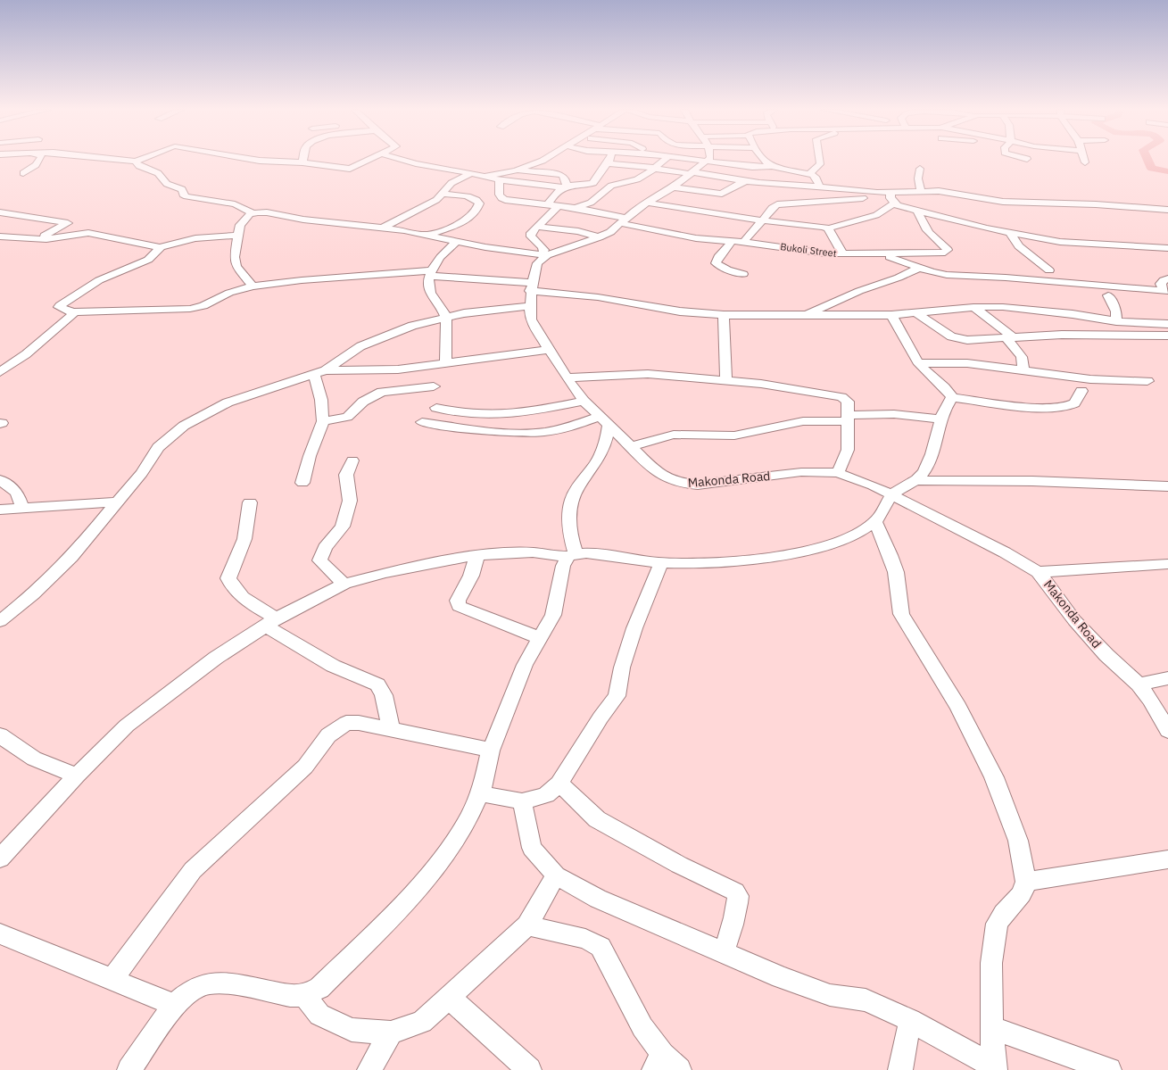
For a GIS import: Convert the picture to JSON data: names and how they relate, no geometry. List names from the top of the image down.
{
  "streets": {
    "street": ["Bukoli Street", "Makonda Road"]
  }
}
